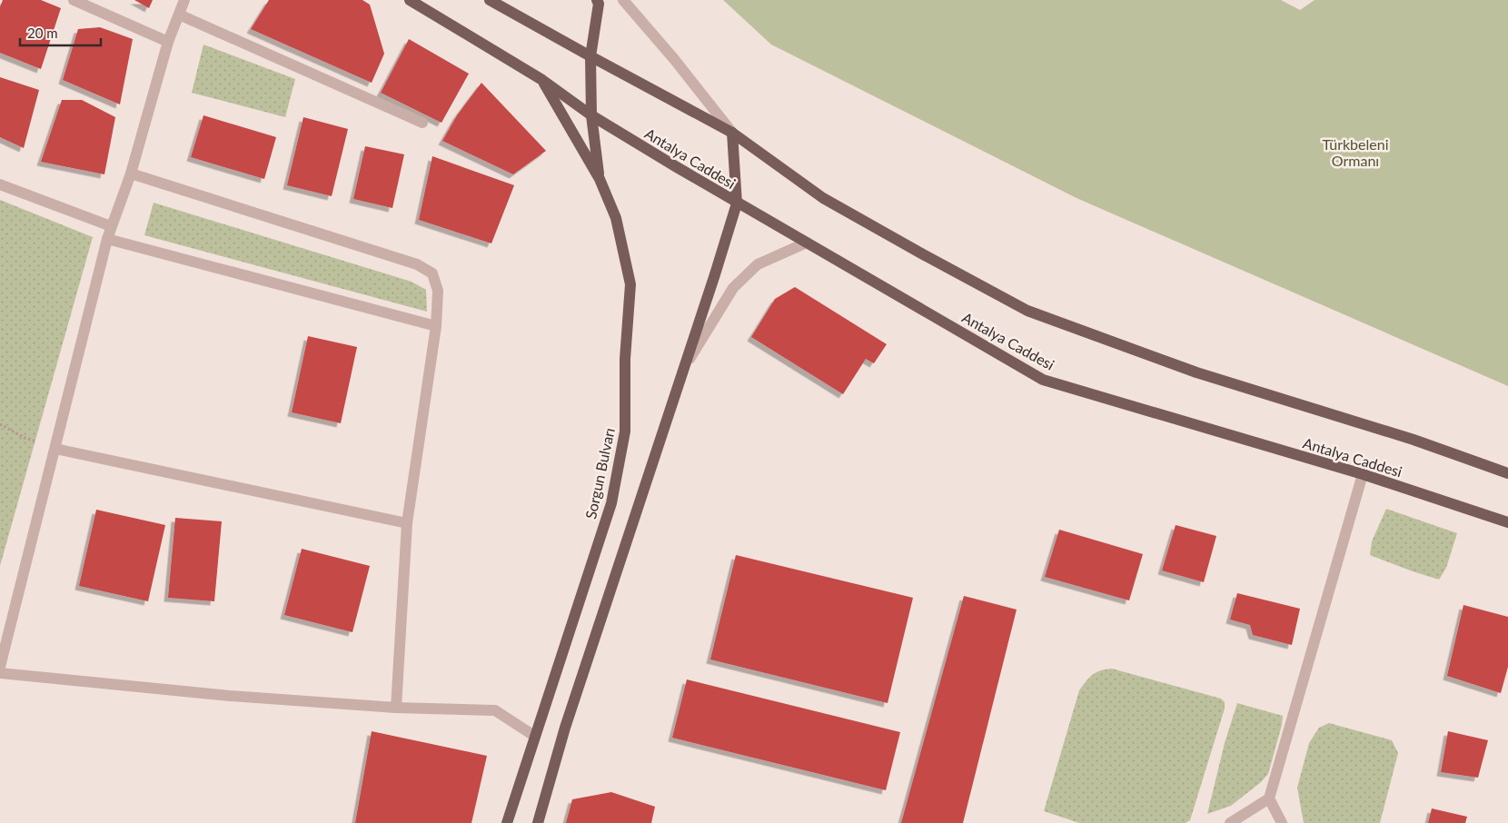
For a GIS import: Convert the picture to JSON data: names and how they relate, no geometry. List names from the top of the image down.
{
  "streets": {
    "main road": ["Antalya Caddesi", "Sorgun Bulvarı"]
  },
  "crossings": [
    ["Antalya Caddesi", "Sorgun Bulvarı"]
  ],
  "parks": ["Türkbeleni Ormanı"],
  "scale_bar": "20 m"
}
